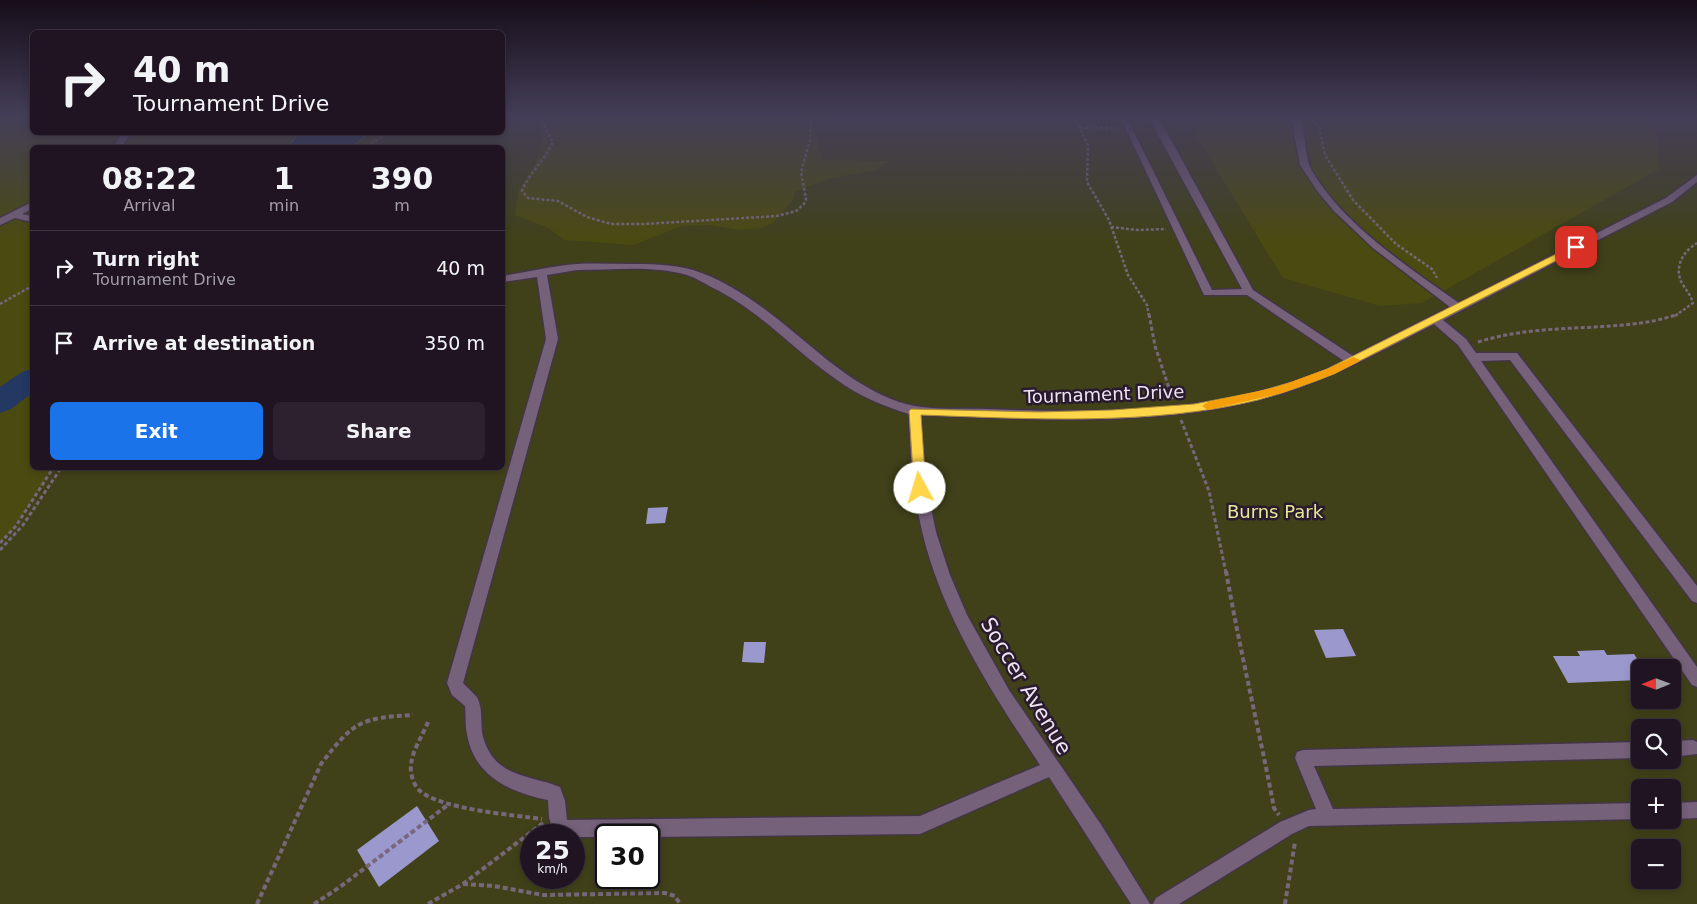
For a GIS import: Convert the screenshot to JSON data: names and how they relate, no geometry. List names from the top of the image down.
{
  "streets": {
    "street": ["Tournament Drive", "Soccer Avenue"]
  },
  "crossings": [
    ["Tournament Drive", "Soccer Avenue"]
  ],
  "parks": ["Burns Park"],
  "north": "left",
  "page": {
    "turn": ["40 m", "Tournament Drive"],
    "eta": [
      "08:22",
      "Arrival",
      "1",
      "min",
      "390",
      "m"
    ],
    "list": [
      {
        "name": "Turn right",
        "note": "Tournament Drive",
        "value": "40 m"
      },
      {
        "name": "Arrive at destination",
        "value": "350 m"
      }
    ],
    "buttons": ["Exit", "Share"],
    "map_buttons": ["+", "−"],
    "speed": "25 km/h",
    "limit": "30"
  }
}
